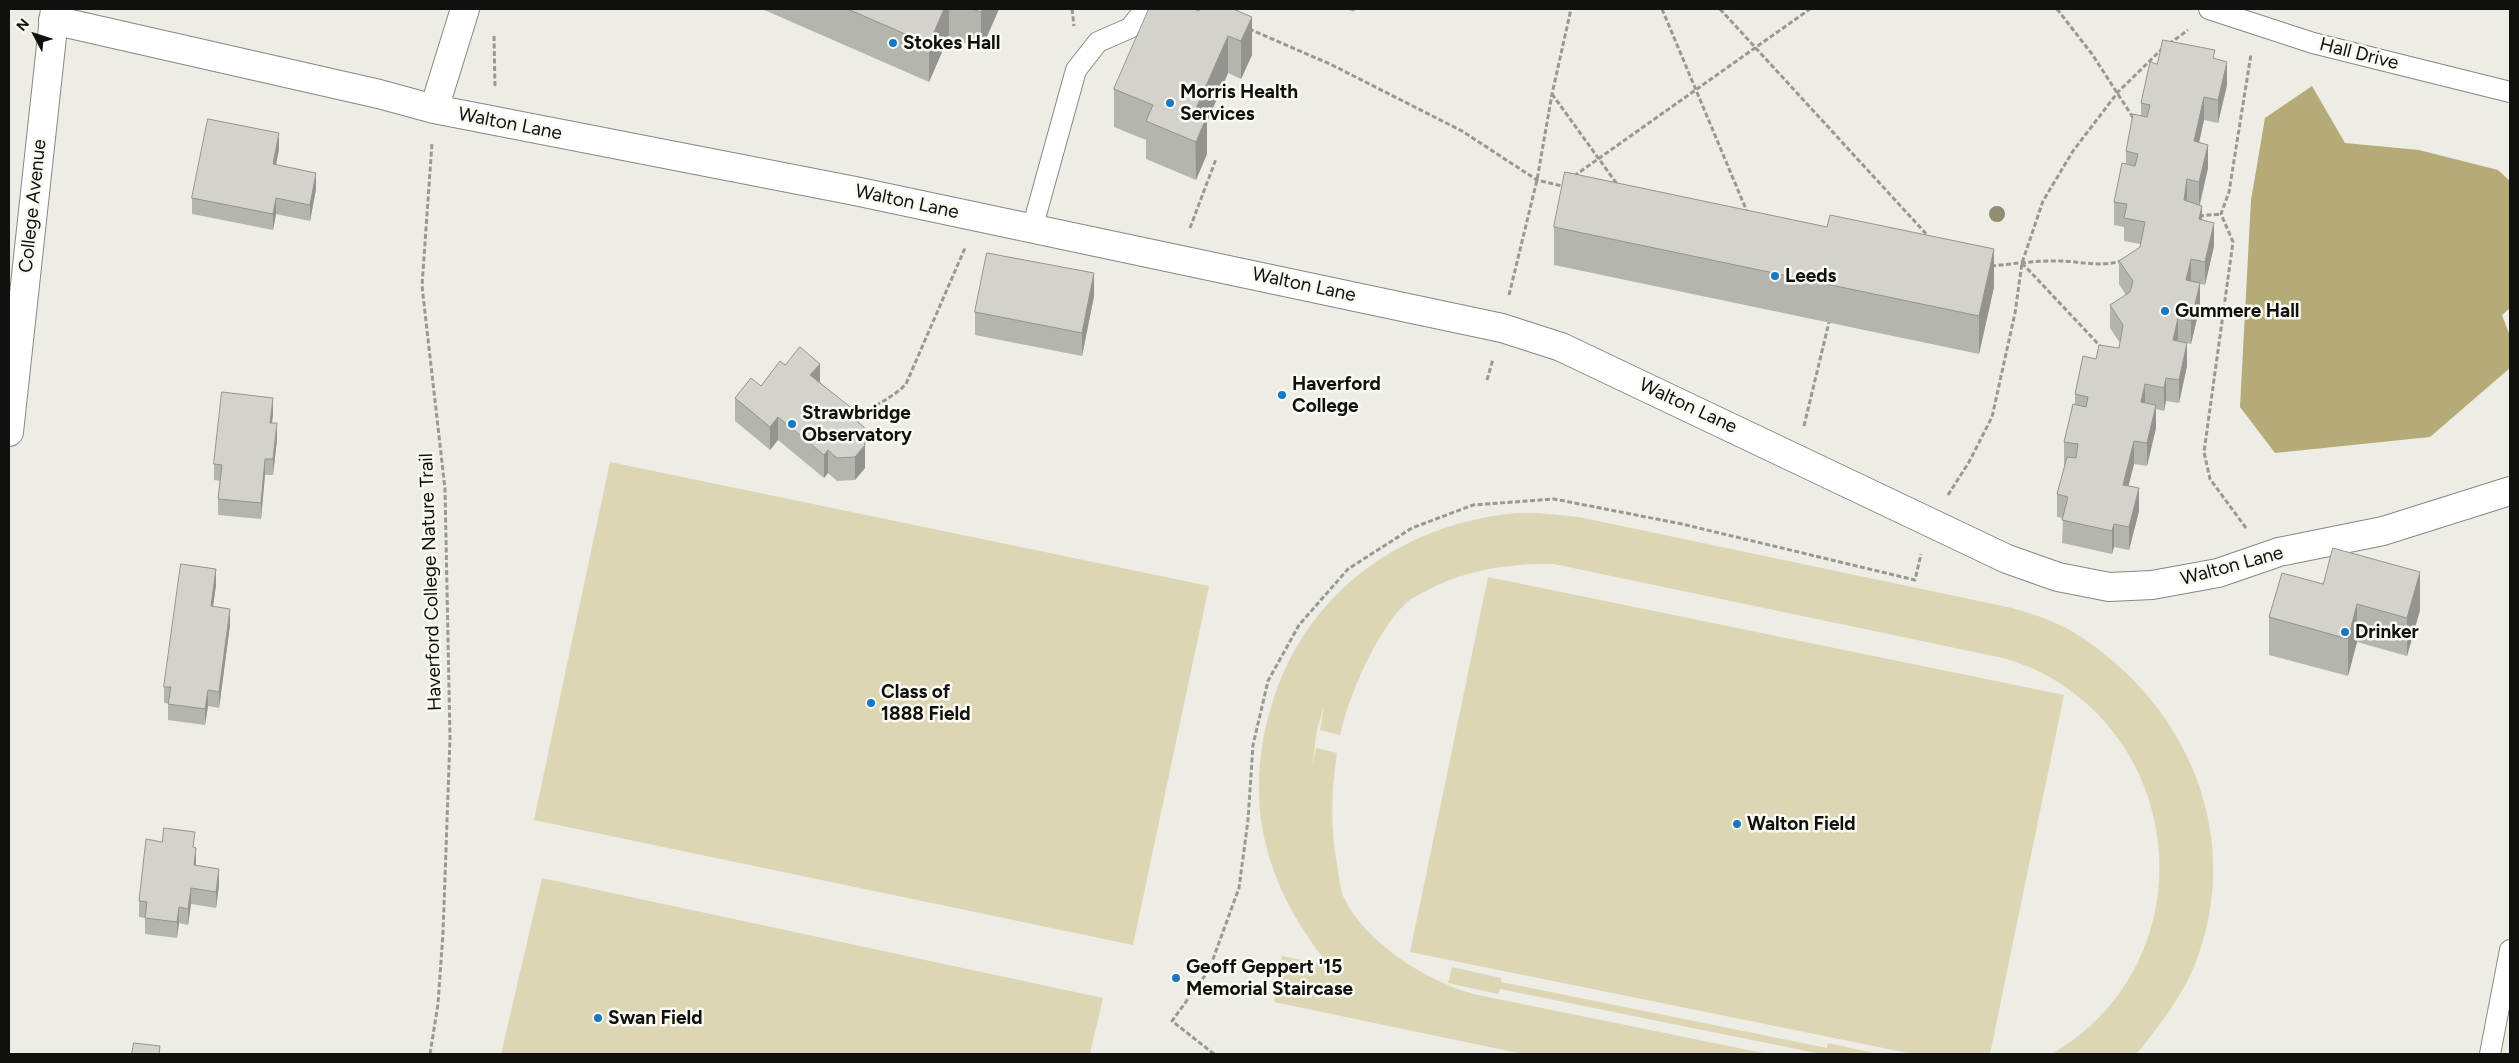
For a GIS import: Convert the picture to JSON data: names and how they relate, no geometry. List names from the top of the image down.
{
  "streets": {
    "street": ["Walton Lane", "College Avenue"],
    "lane": ["Hall Drive"],
    "path": ["Haverford College Nature Trail"]
  },
  "crossings": [
    ["Walton Lane", "College Avenue"],
    ["Walton Lane", "Haverford College Nature Trail"]
  ],
  "places": [
    "Stokes Hall",
    "Morris Health Services",
    "Leeds",
    "Gummere Hall",
    "Haverford College",
    "Strawbridge Observatory",
    "Drinker",
    "Class of 1888 Field",
    "Walton Field",
    "Geoff Geppert '15 Memorial Staircase",
    "Swan Field"
  ],
  "north": "top left"
}
